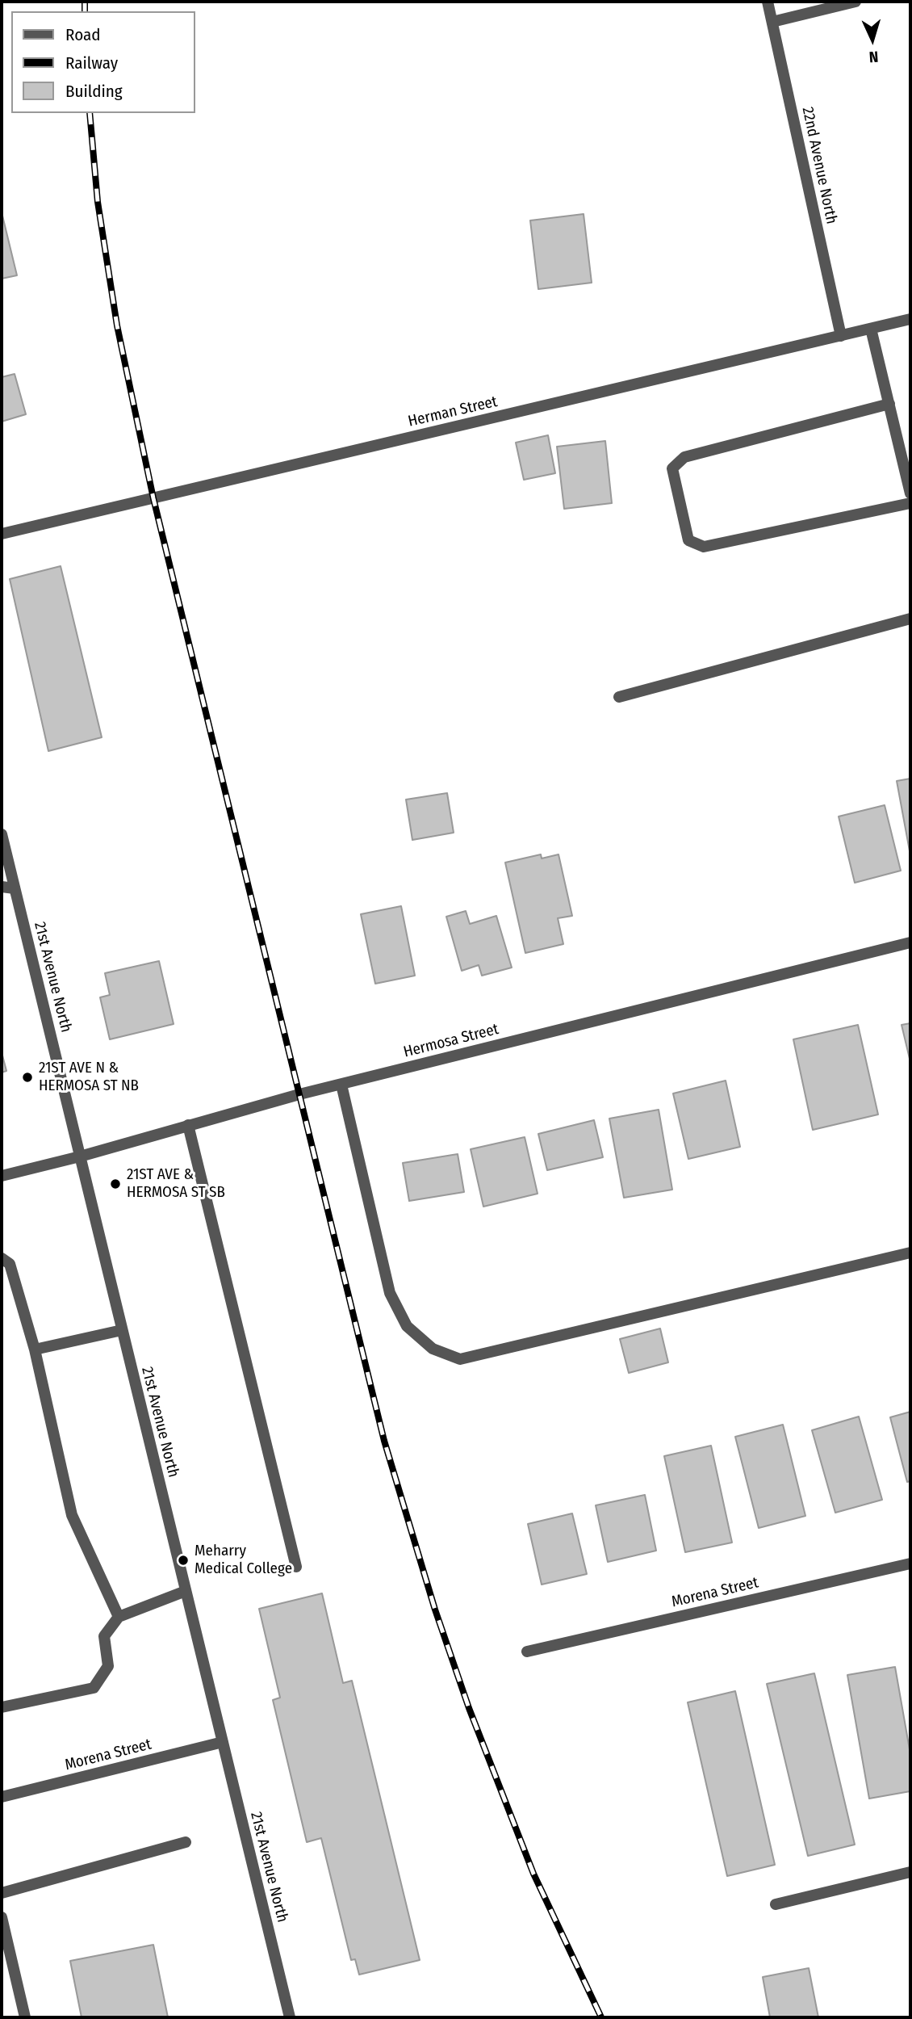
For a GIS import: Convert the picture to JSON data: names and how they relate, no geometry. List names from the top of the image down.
{
  "streets": {
    "street": [
      "22nd Avenue North",
      "Herman Street",
      "21st Avenue North",
      "Hermosa Street",
      "Morena Street"
    ]
  },
  "crossings": [
    ["22nd Avenue North", "Herman Street"],
    ["21st Avenue North", "Hermosa Street"],
    ["21st Avenue North", "Morena Street"]
  ],
  "places": ["21ST AVE N & HERMOSA ST NB", "21ST AVE & HERMOSA ST SB", "Meharry Medical College"],
  "legend": ["Road", "Railway", "Building"],
  "north": "bottom"
}
